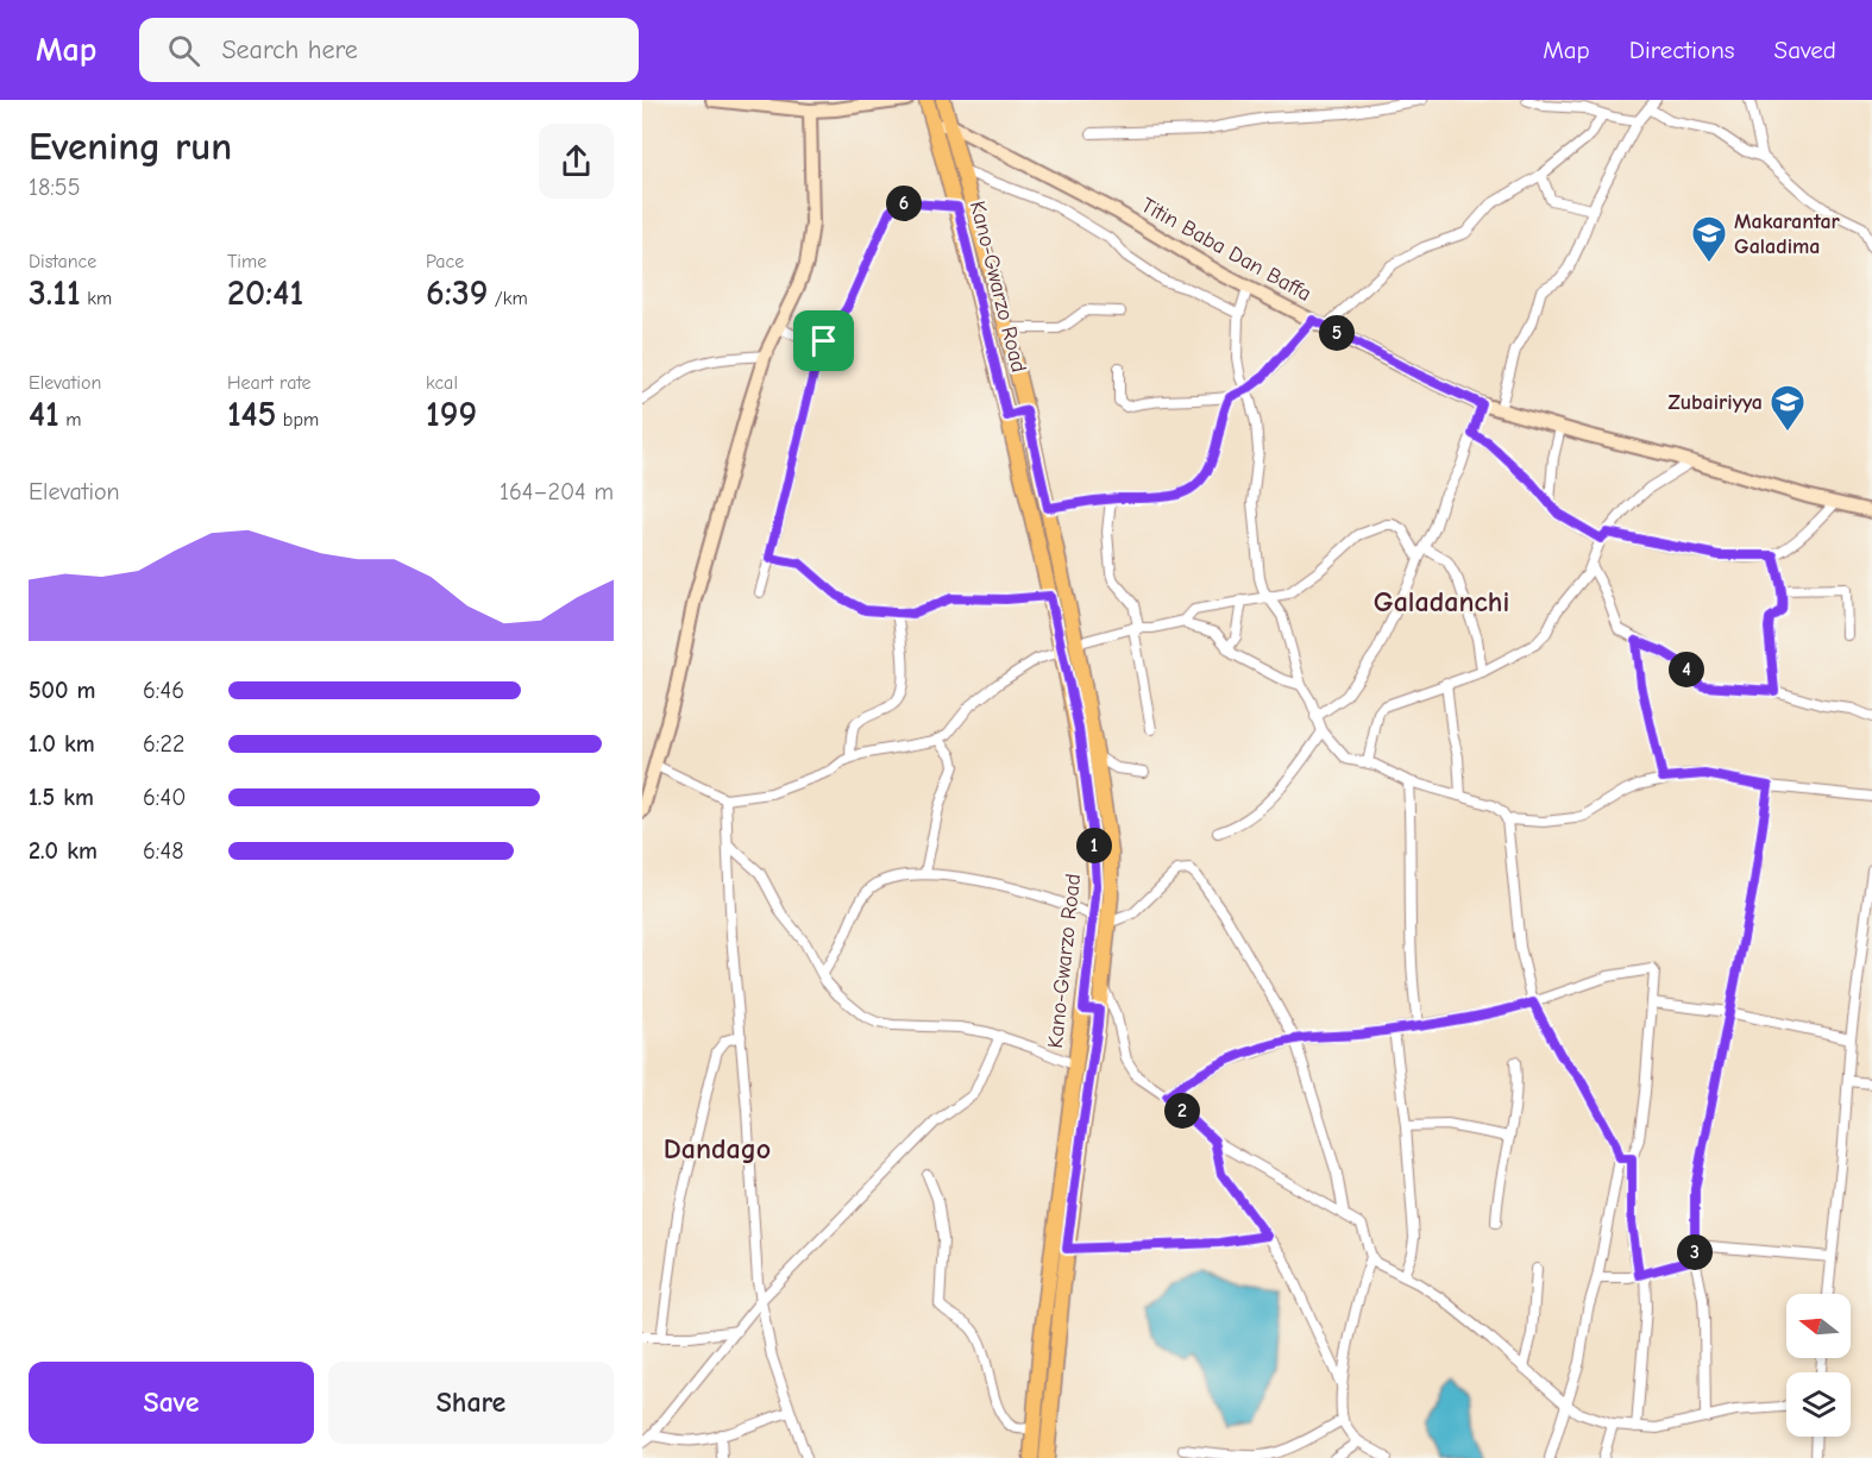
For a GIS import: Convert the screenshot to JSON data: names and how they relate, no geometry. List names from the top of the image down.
{
  "streets": {
    "main road": ["Titin Baba Dan Baffa", "Kano-Gwarzo Road"]
  },
  "crossings": [
    ["Titin Baba Dan Baffa", "Kano-Gwarzo Road"]
  ],
  "districts": ["Galadanchi", "Dandago"],
  "places": {
    "school or university": ["Makarantar Galadima", "Zubairiyya"]
  },
  "north": "left",
  "page": {
    "header": "Map",
    "search": "Search here",
    "nav": ["Map", "Directions", "Saved"],
    "heading": ["Evening run", "18:55"],
    "pins": [
      "6",
      "5",
      "4",
      "1",
      "2",
      "3"
    ],
    "stats": [
      ["Distance", "3.11 km"],
      ["Time", "20:41"],
      ["Pace", "6:39 /km"],
      ["Elevation", "41 m"],
      ["Heart rate", "145 bpm"],
      ["kcal", "199"]
    ],
    "chart": ["Elevation", "164–204 m"],
    "list": [
      {
        "name": "500 m",
        "note": "6:46"
      },
      {
        "name": "1.0 km",
        "note": "6:22"
      },
      {
        "name": "1.5 km",
        "note": "6:40"
      },
      {
        "name": "2.0 km",
        "note": "6:48"
      }
    ],
    "buttons": ["Save", "Share"]
  }
}
